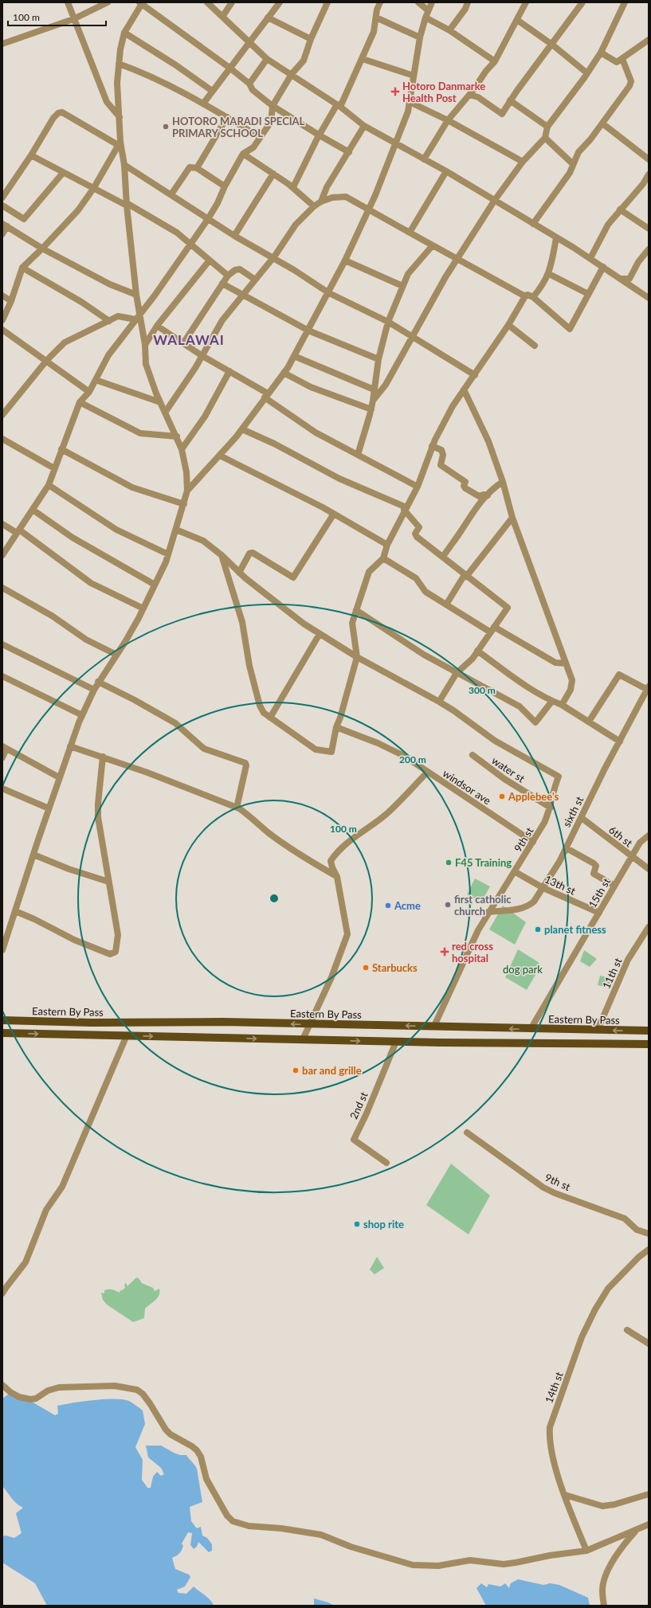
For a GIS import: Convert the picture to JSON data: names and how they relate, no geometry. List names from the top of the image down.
{
  "streets": {
    "main road": ["Eastern By Pass"],
    "street": [
      "water st",
      "windsor ave",
      "sixth st",
      "6th st",
      "9th st",
      "13th st",
      "15th st",
      "11th st",
      "2nd st",
      "14th st"
    ]
  },
  "crossings": [
    ["water st", "9th st"],
    ["windsor ave", "9th st"],
    ["sixth st", "6th st"],
    ["sixth st", "9th st"],
    ["sixth st", "13th st"],
    ["6th st", "15th st"],
    ["9th st", "13th st"],
    ["9th st", "Eastern By Pass"],
    ["13th st", "15th st"],
    ["15th st", "Eastern By Pass"],
    ["11th st", "Eastern By Pass"]
  ],
  "districts": ["WALAWAI"],
  "parks": ["dog park"],
  "places": {
    "health": ["Hotoro Danmarke Health Post", "red cross hospital"],
    "other": [
      "HOTORO MARADI SPECIAL PRIMARY SCHOOL",
      "Applebee's",
      "F45 Training",
      "first catholic church",
      "Acme",
      "planet fitness",
      "Starbucks",
      "bar and grille",
      "shop rite"
    ]
  },
  "scale_bar": "100 m",
  "rings": ["300 m", "200 m", "100 m"]
}
